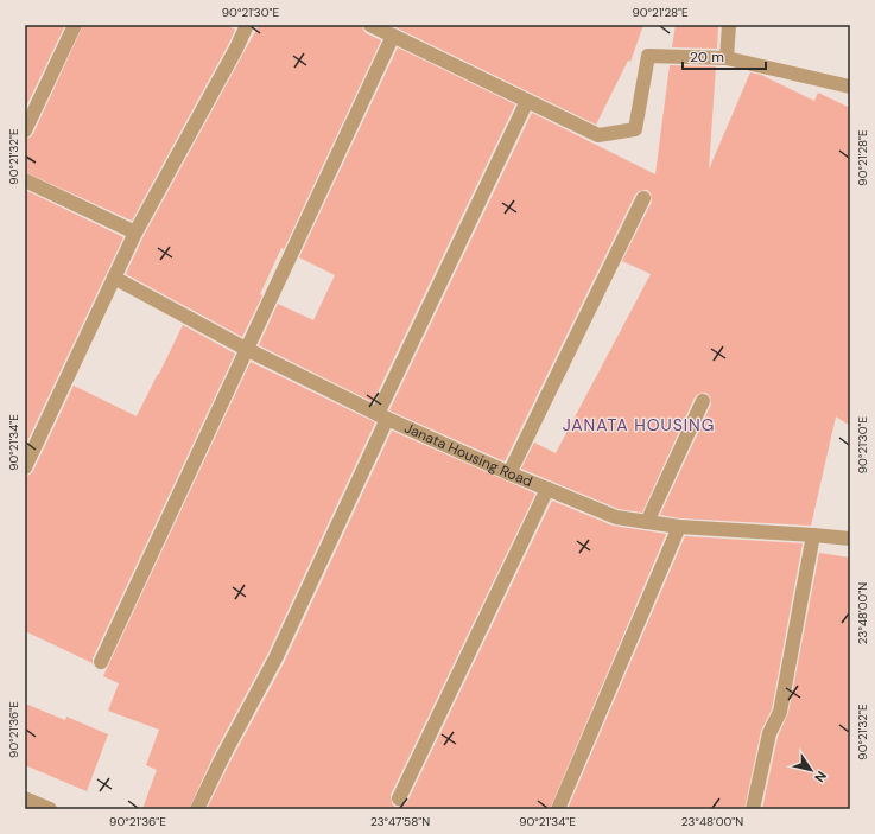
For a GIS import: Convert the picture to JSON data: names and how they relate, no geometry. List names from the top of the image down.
{
  "streets": {
    "street": ["Janata Housing Road"]
  },
  "districts": ["JANATA HOUSING"],
  "scale_bar": "20 m",
  "north": "bottom right",
  "coordinates": [
    "90°21'30\"E",
    "90°21'28\"E",
    "90°21'32\"E",
    "90°21'34\"E",
    "23°48'00\"N",
    "90°21'36\"E",
    "23°47'58\"N"
  ]
}
